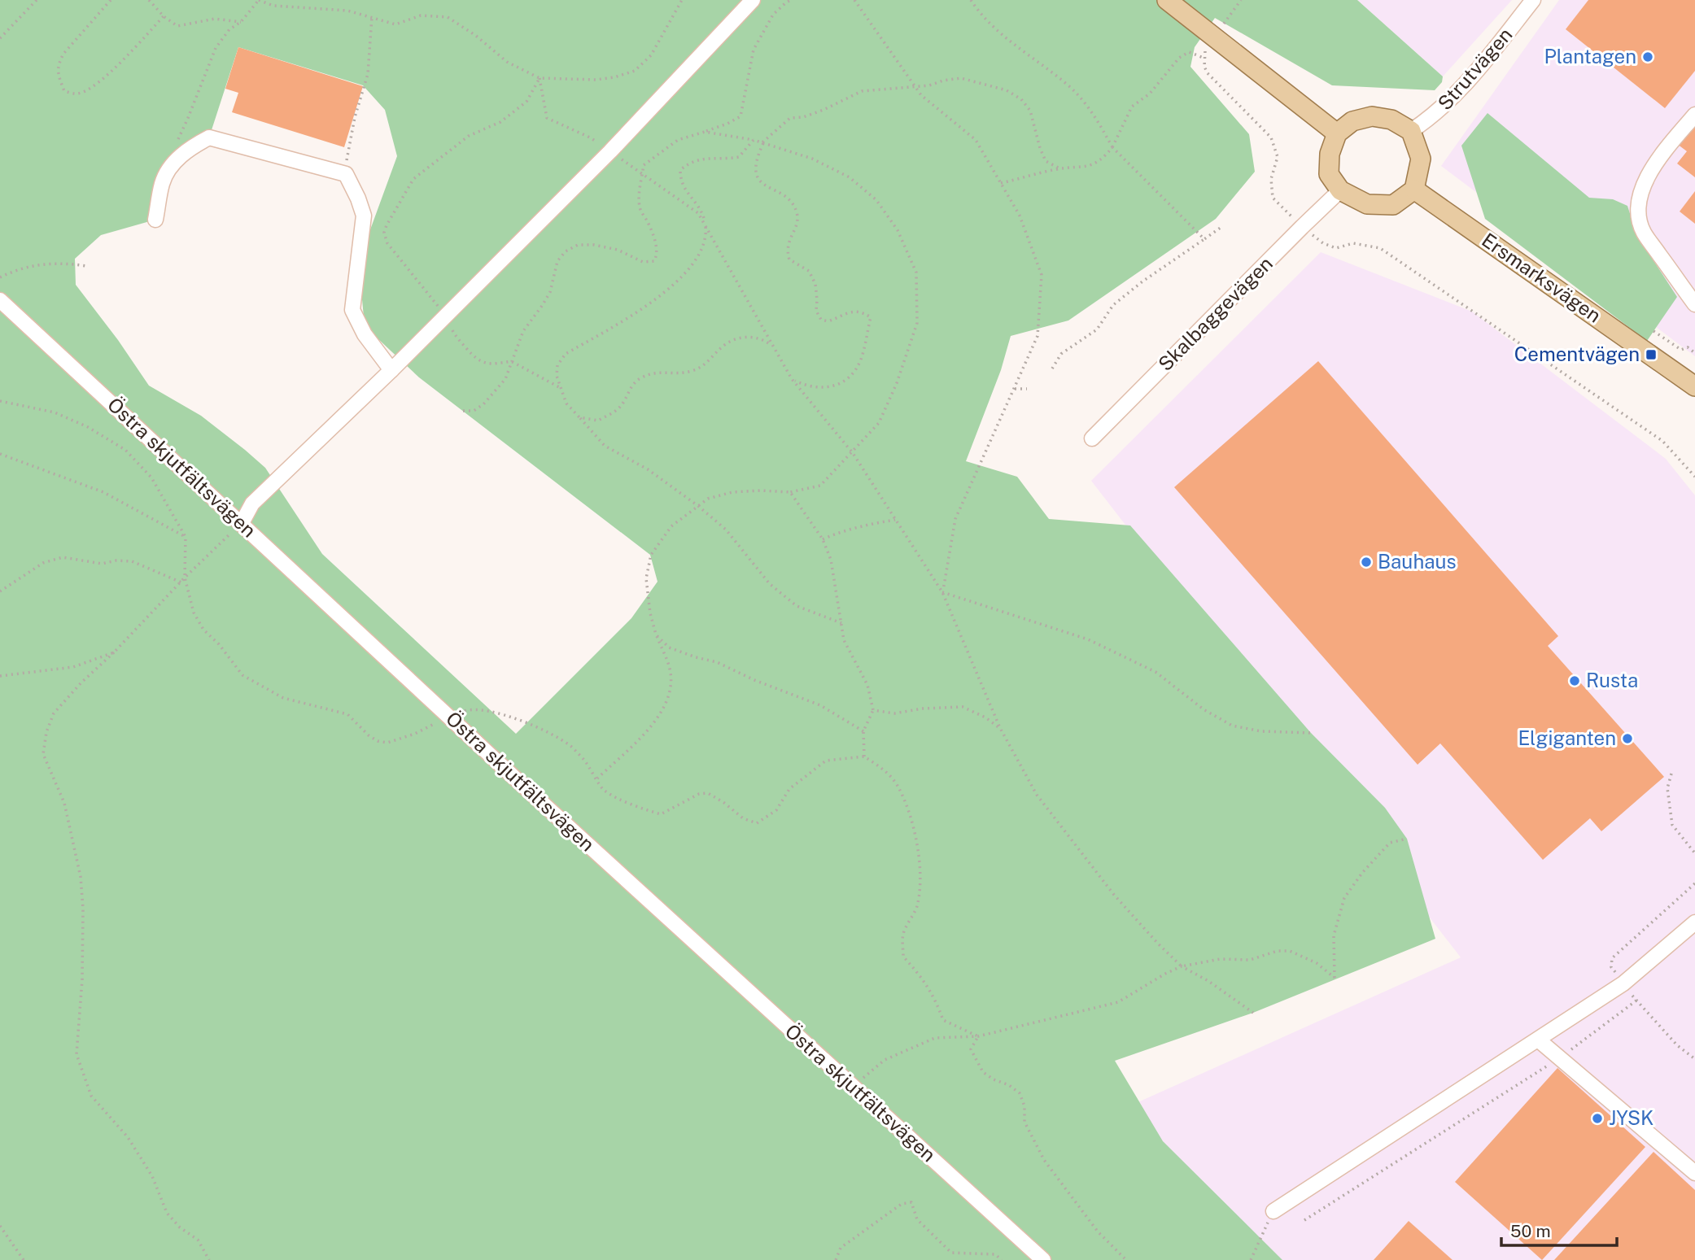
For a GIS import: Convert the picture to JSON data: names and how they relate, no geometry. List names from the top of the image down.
{
  "streets": {
    "main road": ["Ersmarksvägen"],
    "street": ["Strutvägen", "Skalbaggevägen", "Östra skjutfältsvägen"]
  },
  "crossings": [
    ["Strutvägen", "Ersmarksvägen"],
    ["Strutvägen", "Skalbaggevägen"],
    ["Ersmarksvägen", "Skalbaggevägen"]
  ],
  "places": {
    "other": [
      "Plantagen",
      "Bauhaus",
      "Rusta",
      "Elgiganten",
      "JYSK"
    ],
    "transit": ["Cementvägen"]
  },
  "scale_bar": "50 m"
}
